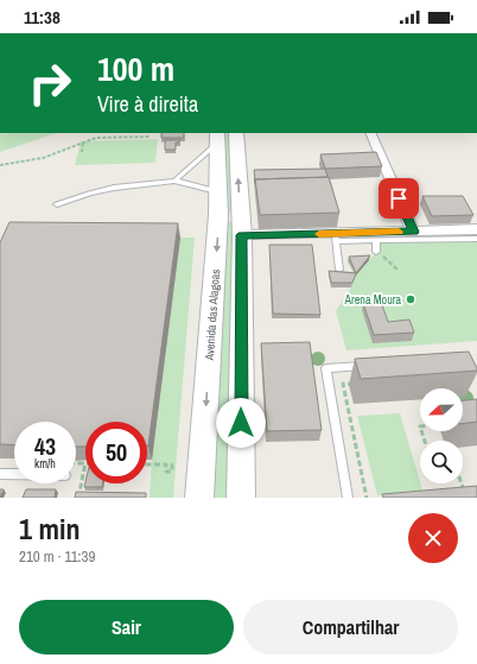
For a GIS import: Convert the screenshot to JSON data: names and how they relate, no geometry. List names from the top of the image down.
{
  "streets": {
    "main road": ["Avenida das Alagoas"]
  },
  "places": ["Arena Moura"],
  "north": "left",
  "page": {
    "status": "11:38",
    "turn": ["100 m", "Vire à direita"],
    "speed": "43 km/h",
    "limit": "50",
    "heading": ["1 min", "210 m · 11:39"],
    "buttons": ["Sair", "Compartilhar"]
  }
}
